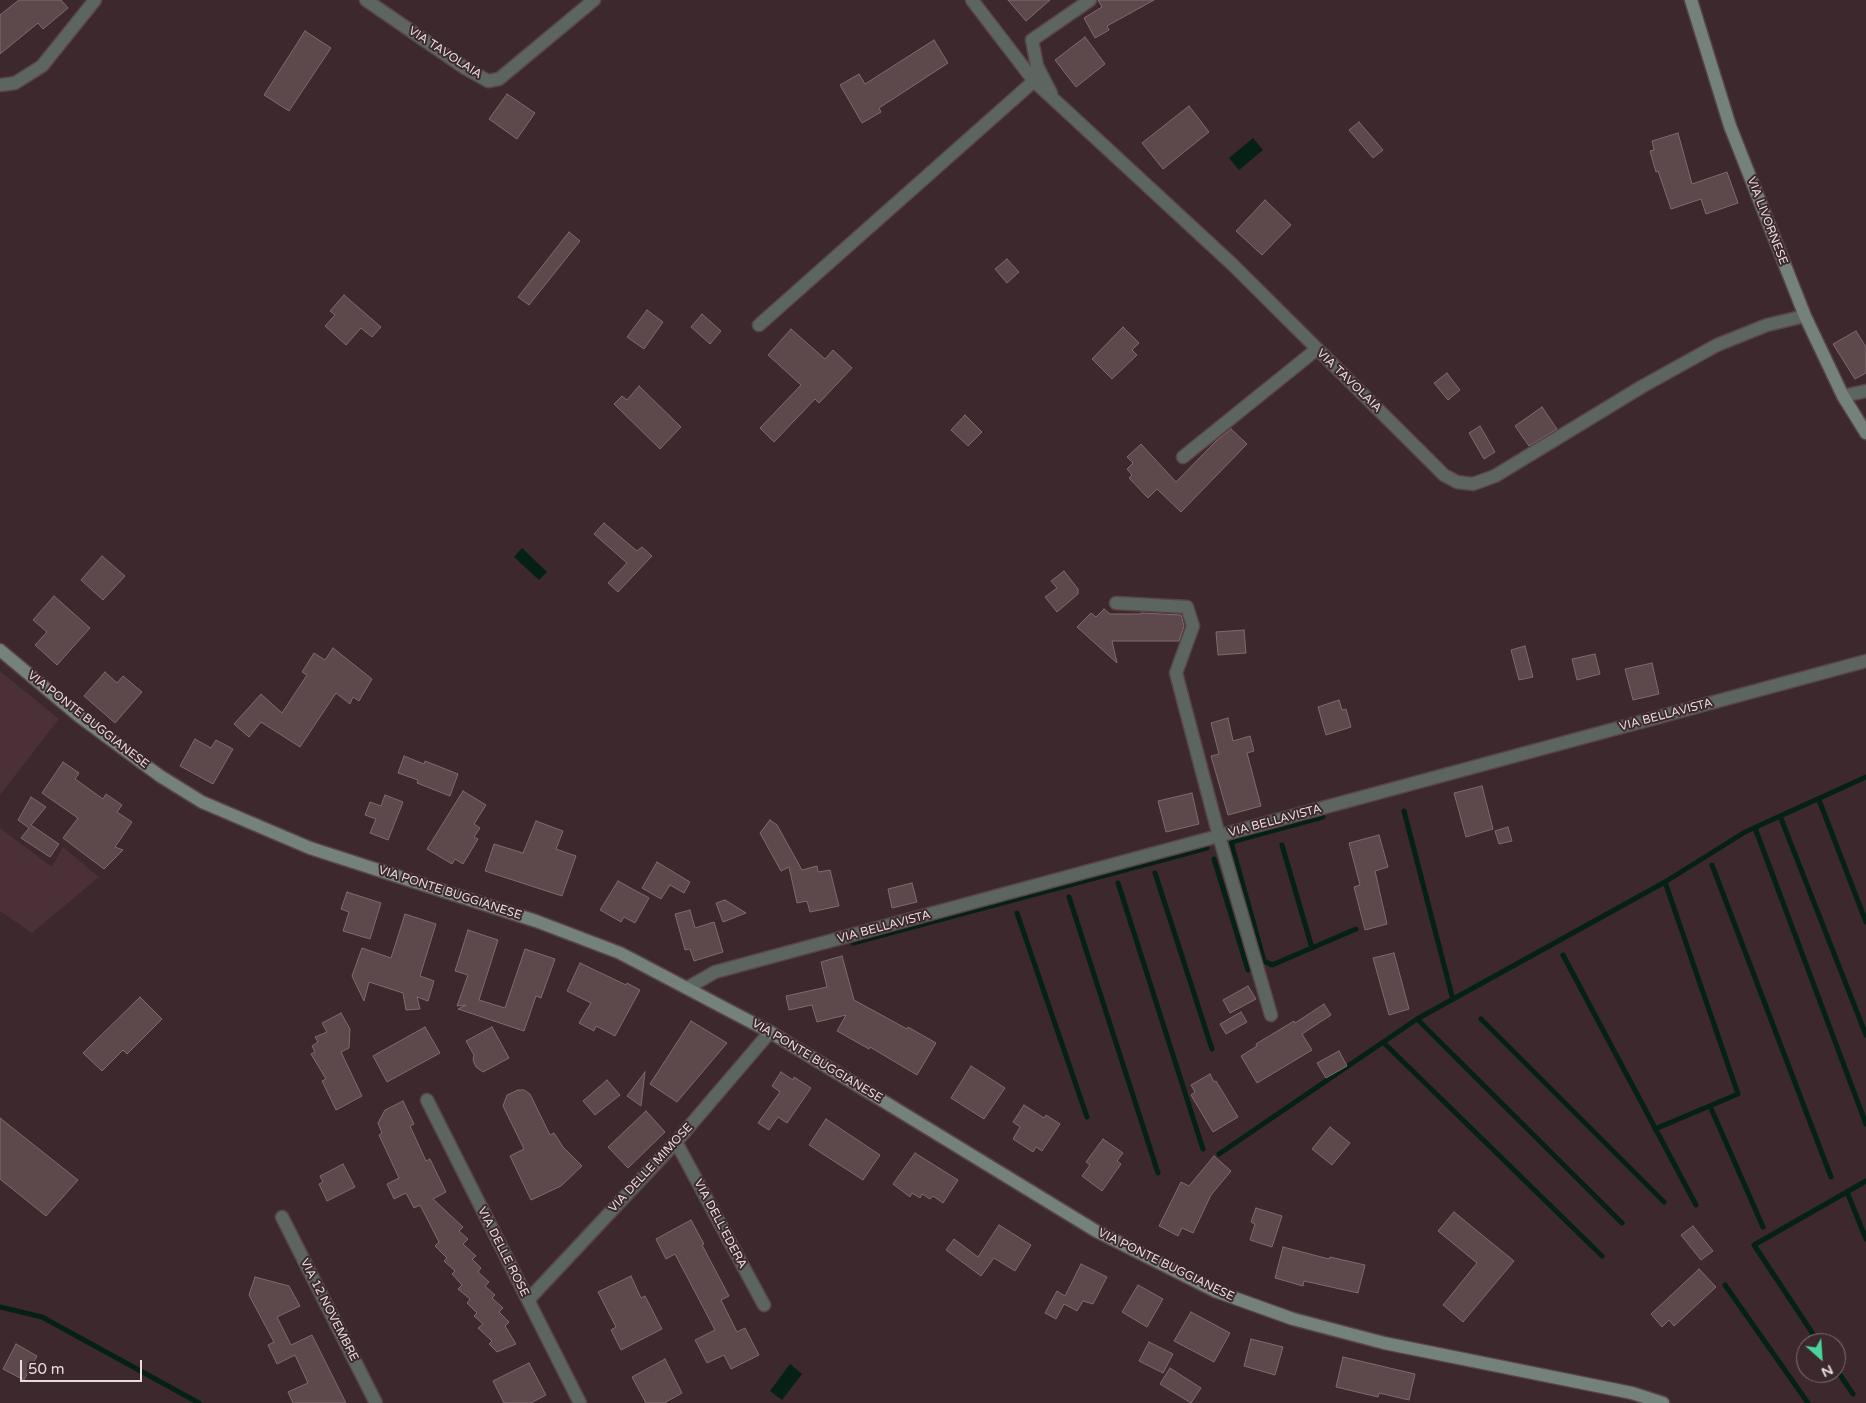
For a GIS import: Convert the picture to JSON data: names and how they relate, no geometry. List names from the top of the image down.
{
  "streets": {
    "main road": ["VIA LIVORNESE", "VIA PONTE BUGGIANESE"],
    "street": [
      "VIA TAVOLAIA",
      "VIA BELLAVISTA",
      "VIA DELLE MIMOSE",
      "VIA DELL'EDERA",
      "VIA DELLE ROSE",
      "VIA 12 NOVEMBRE"
    ]
  },
  "crossings": [
    ["VIA TAVOLAIA", "VIA LIVORNESE"],
    ["VIA BELLAVISTA", "VIA PONTE BUGGIANESE"],
    ["VIA PONTE BUGGIANESE", "VIA DELLE MIMOSE"],
    ["VIA DELLE MIMOSE", "VIA DELL'EDERA"],
    ["VIA DELLE MIMOSE", "VIA DELLE ROSE"]
  ],
  "scale_bar": "50 m",
  "north": "bottom right"
}
